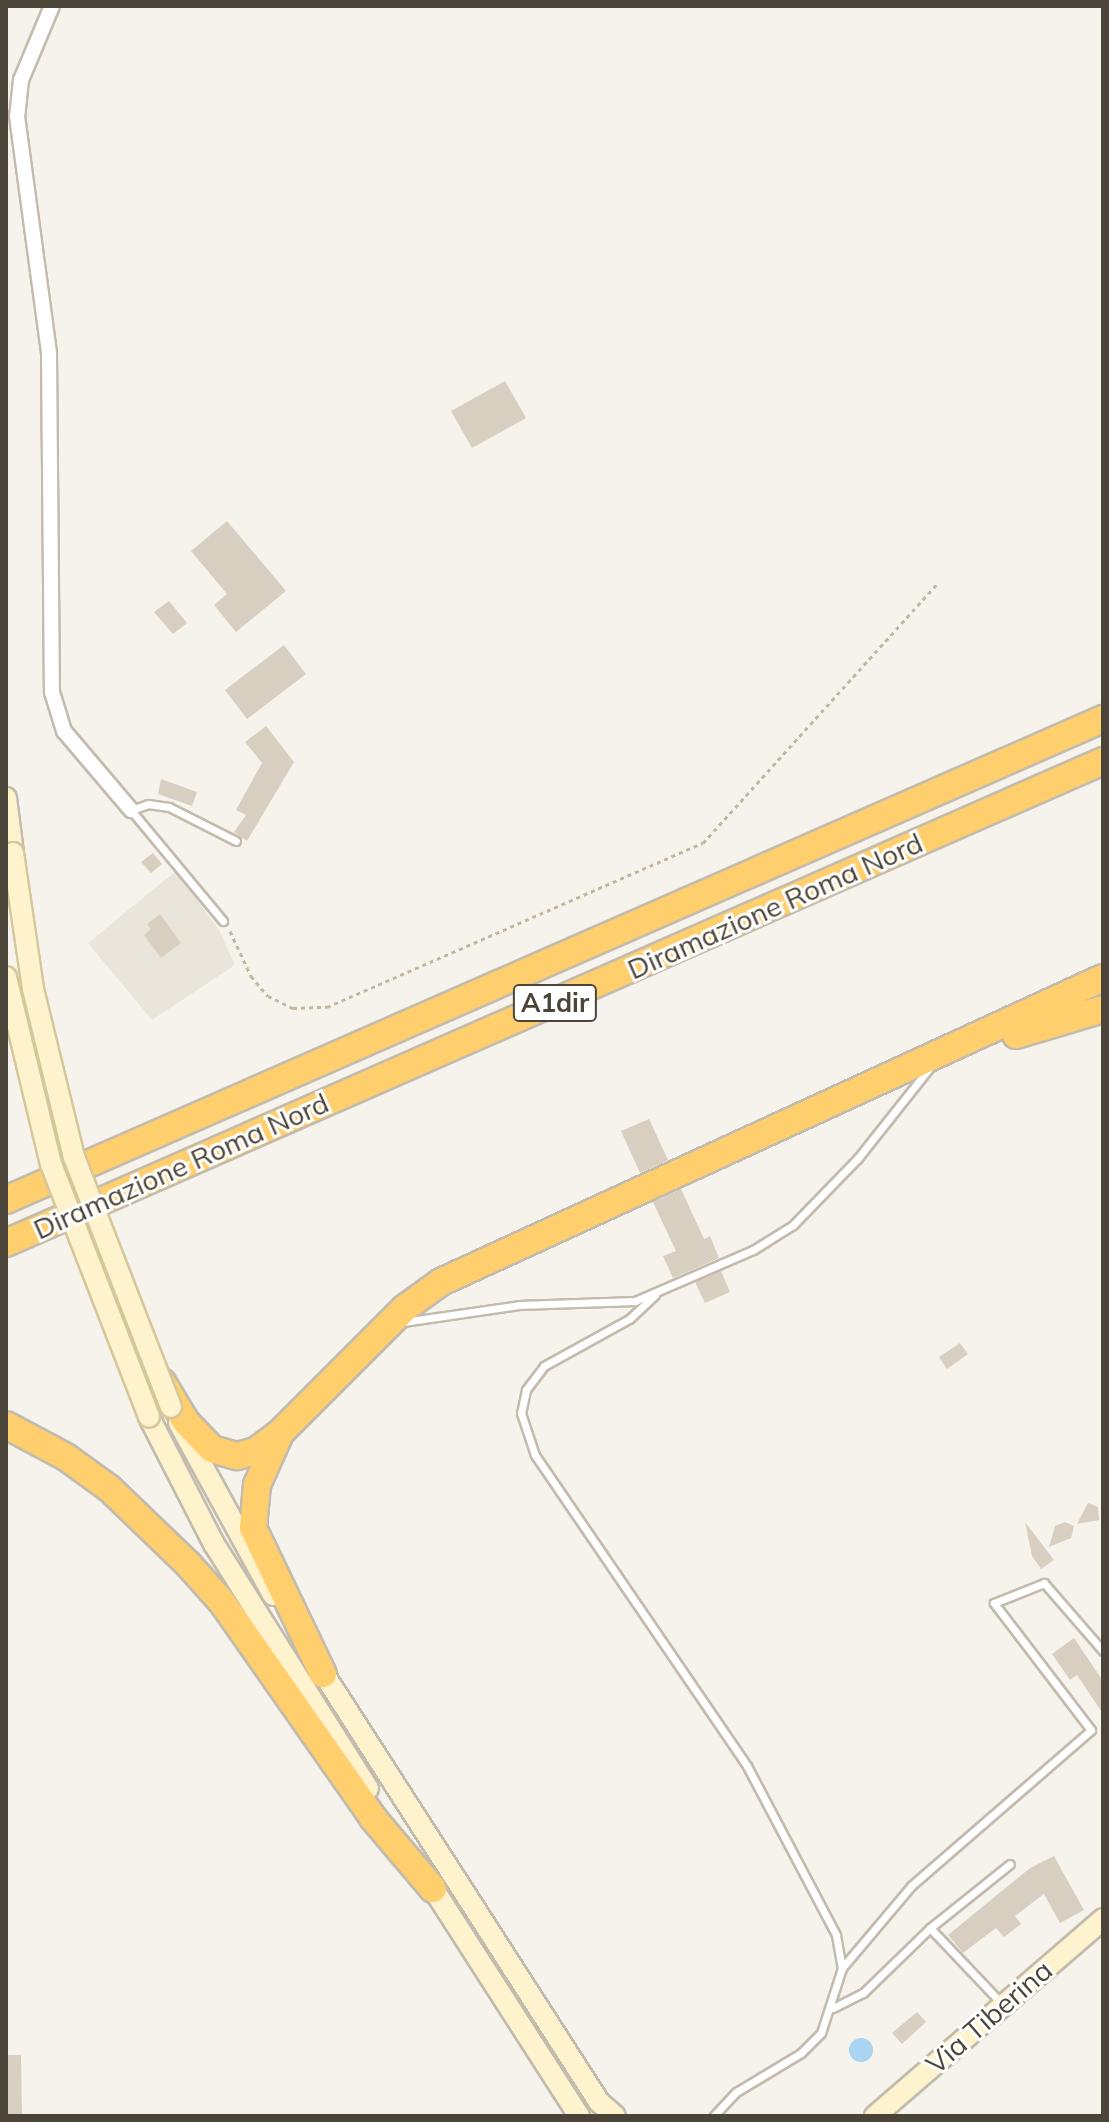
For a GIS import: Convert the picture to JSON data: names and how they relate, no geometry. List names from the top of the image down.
{
  "streets": {
    "highway": ["Diramazione Roma Nord", "A1dir"],
    "main road": ["Via Tiberina"]
  }
}
